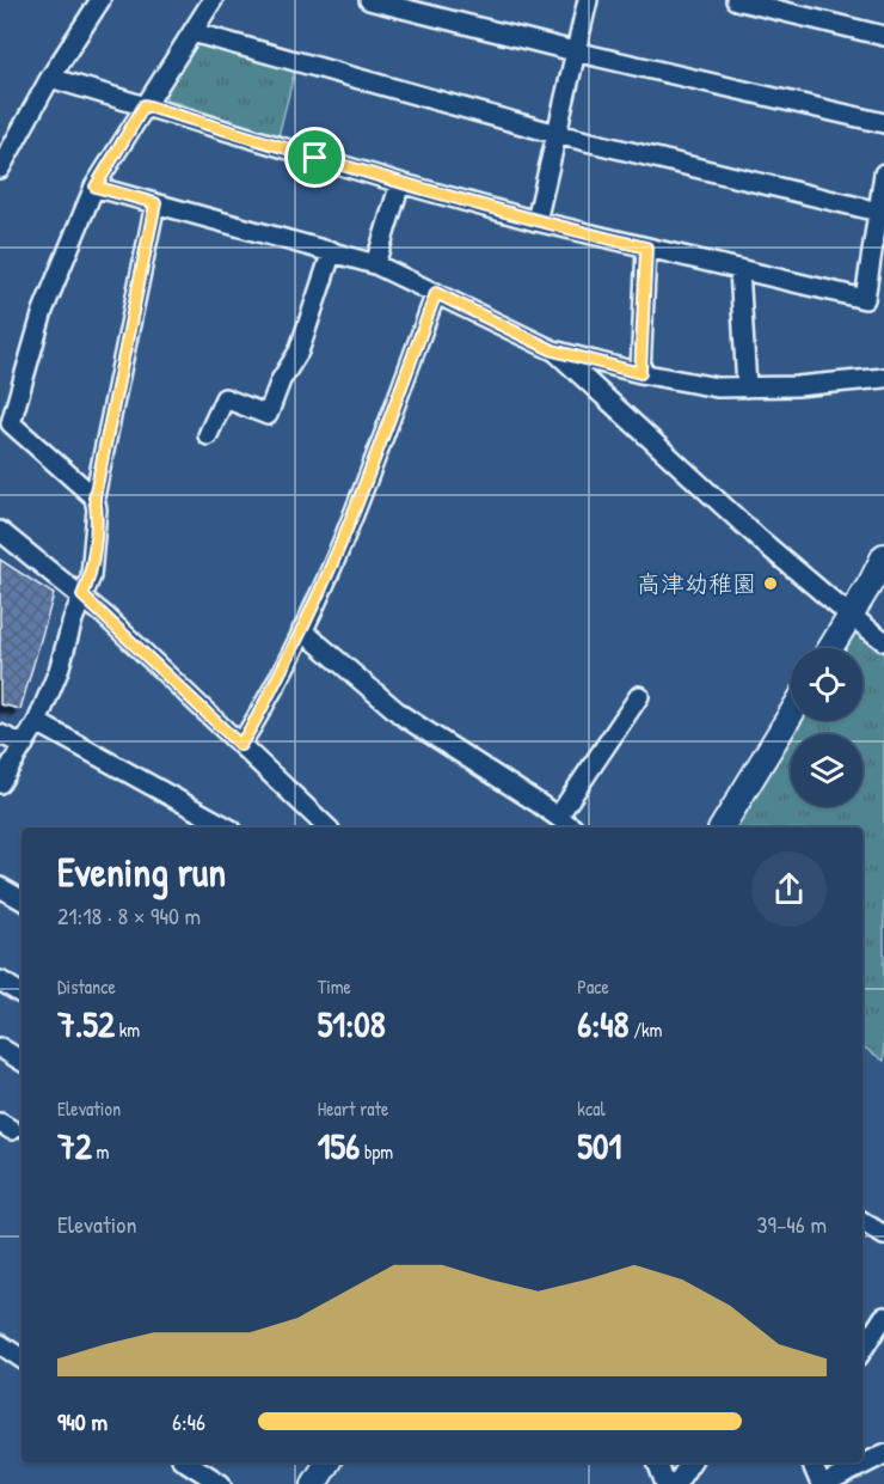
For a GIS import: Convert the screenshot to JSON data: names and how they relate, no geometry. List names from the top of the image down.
{
  "places": ["高津幼稚園"],
  "page": {
    "heading": ["Evening run", "21:18 · 8 × 940 m"],
    "stats": [
      ["Distance", "7.52 km"],
      ["Time", "51:08"],
      ["Pace", "6:48 /km"],
      ["Elevation", "72 m"],
      ["Heart rate", "156 bpm"],
      ["kcal", "501"]
    ],
    "chart": ["Elevation", "39–46 m"],
    "list": [
      {
        "name": "940 m",
        "note": "6:46"
      }
    ]
  }
}
